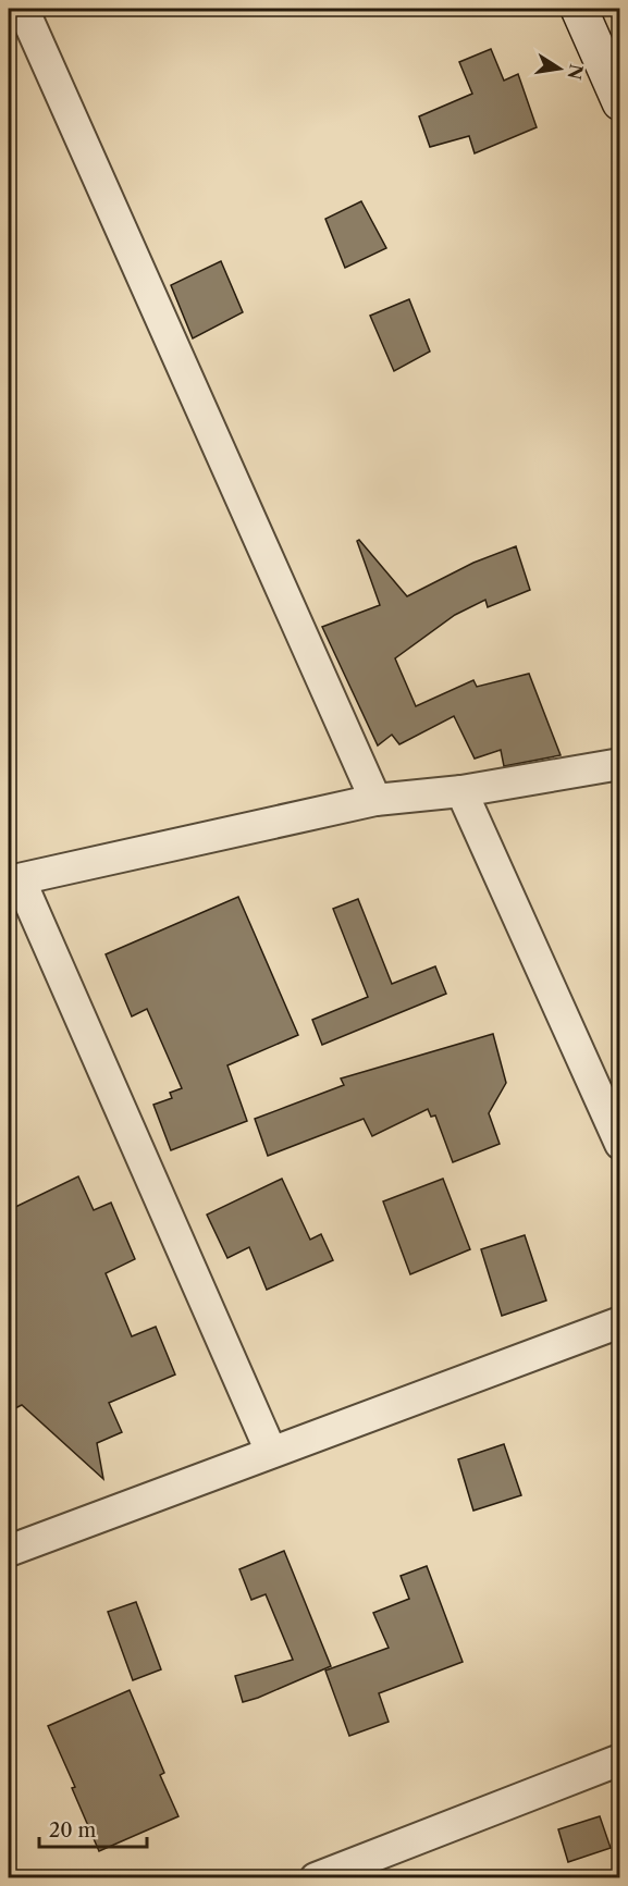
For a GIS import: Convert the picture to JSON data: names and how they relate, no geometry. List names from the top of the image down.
{
  "scale_bar": "20 m",
  "north": "right"
}
